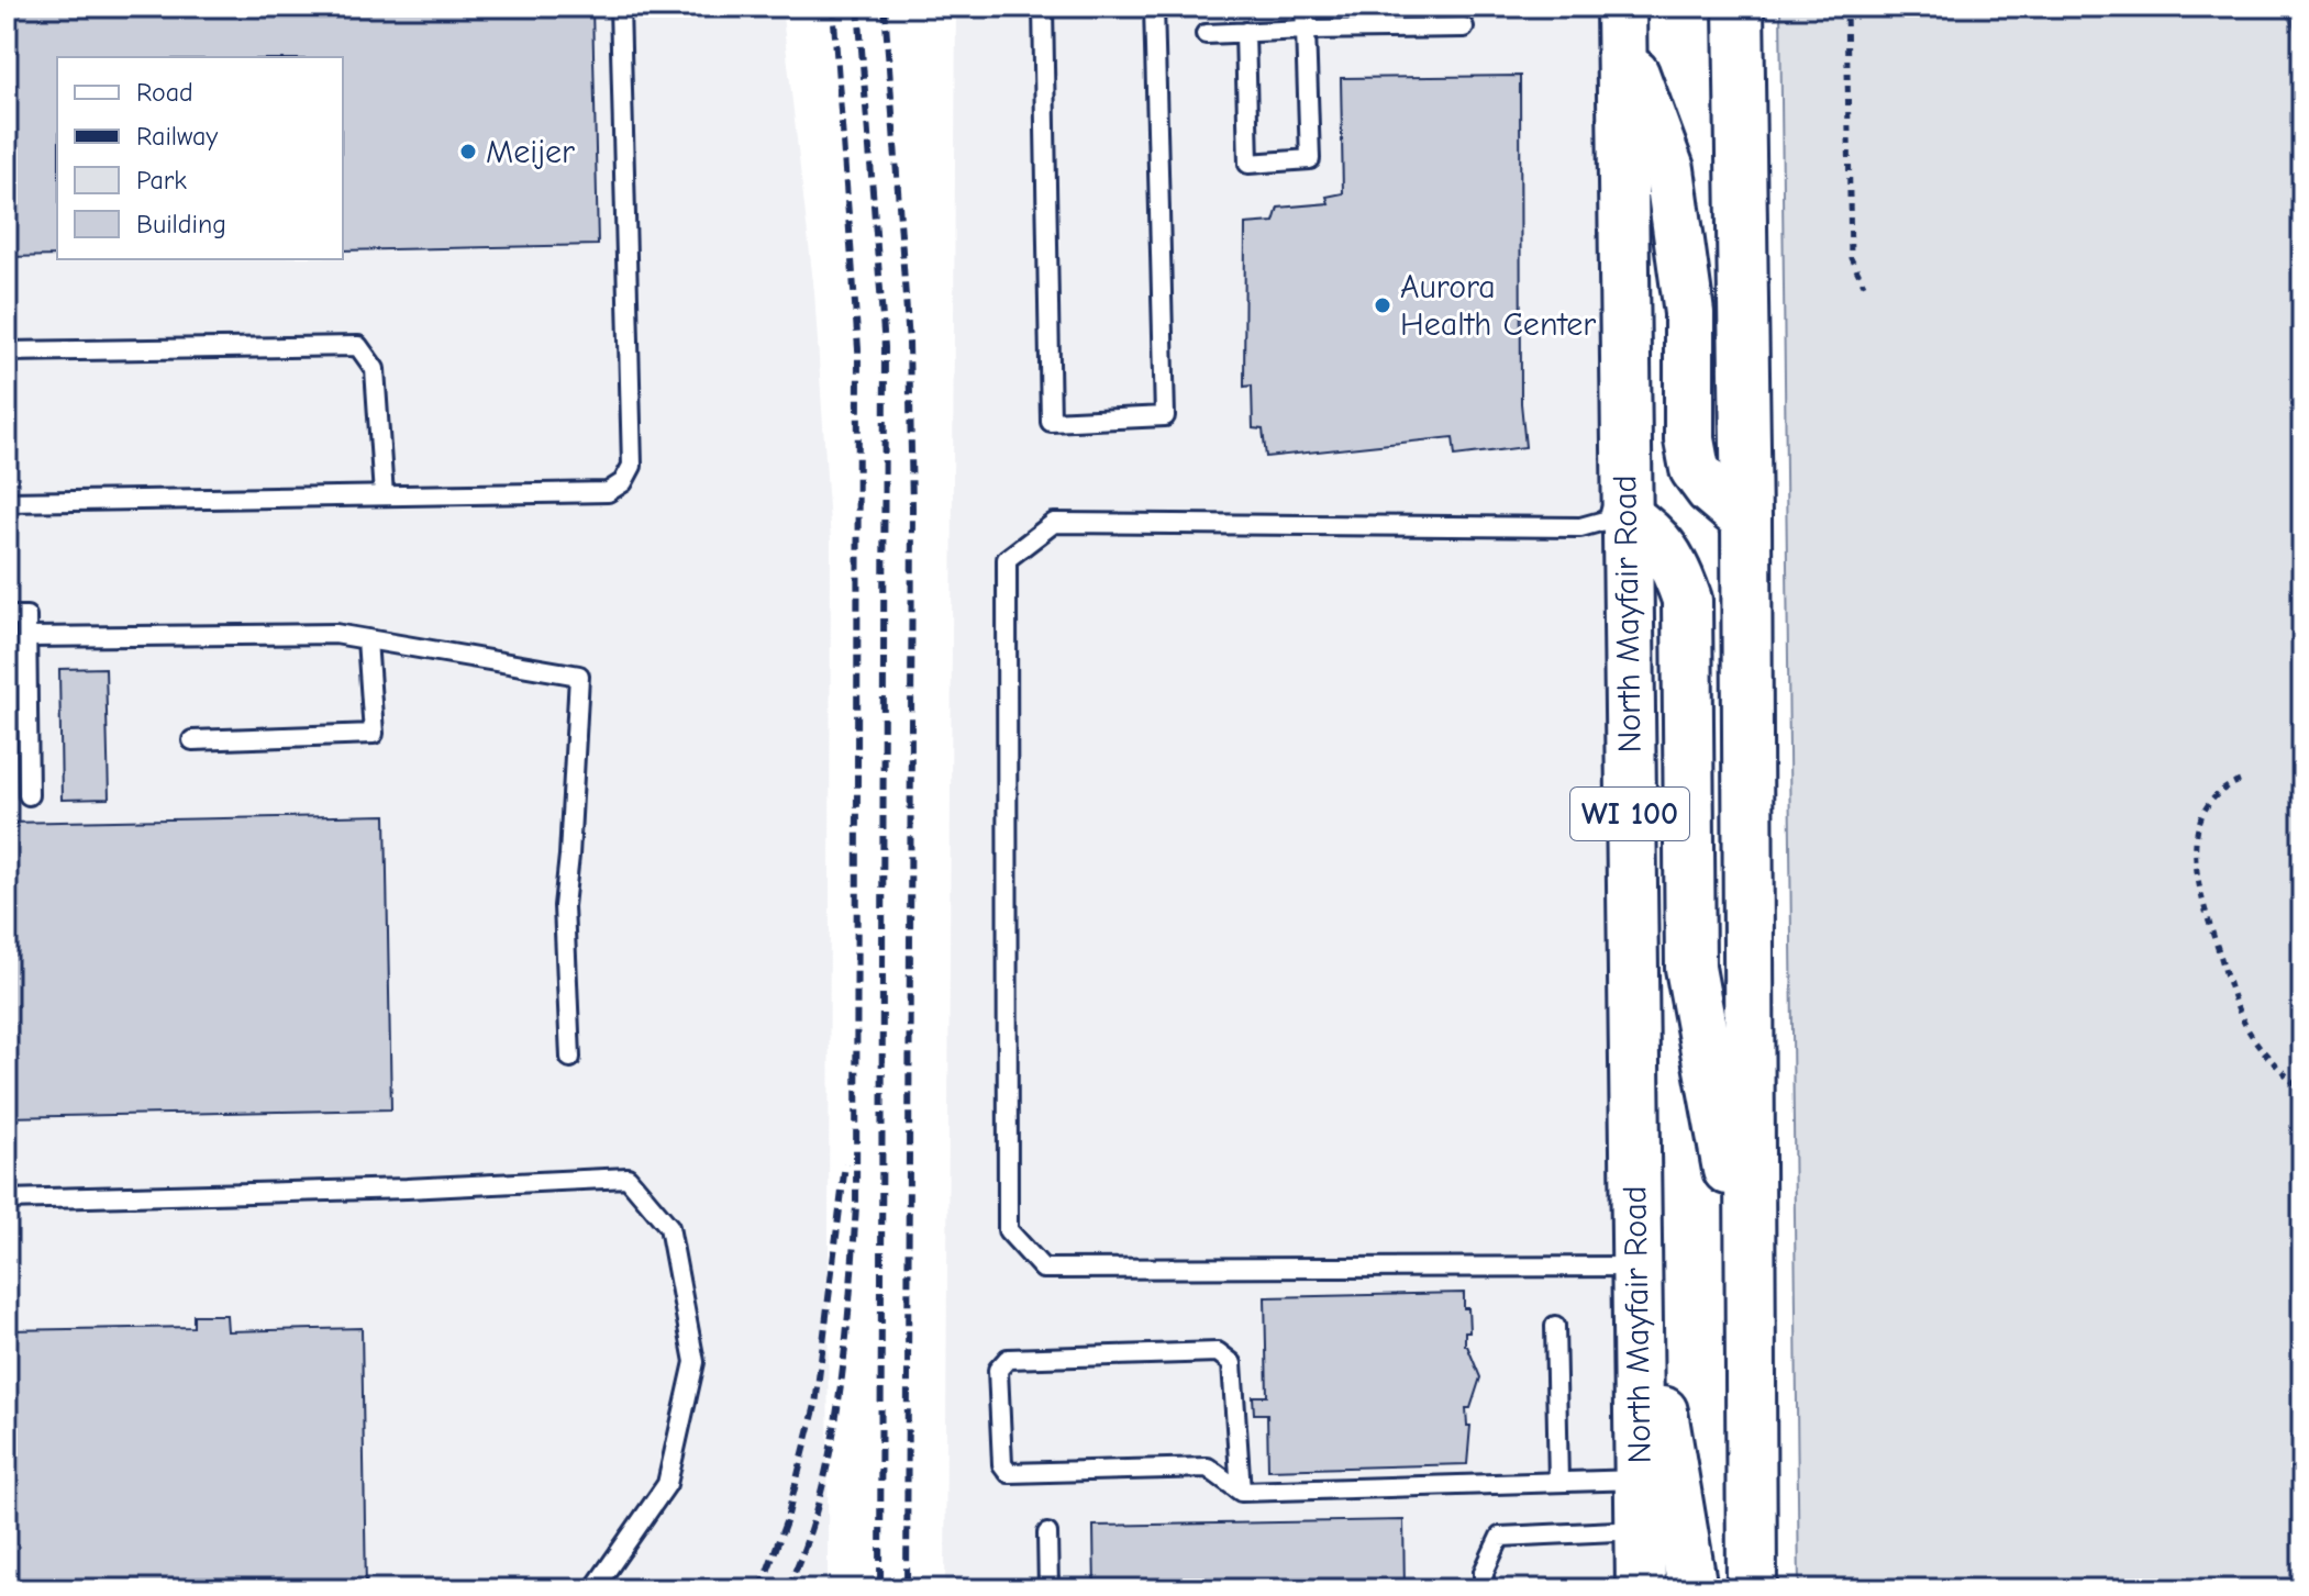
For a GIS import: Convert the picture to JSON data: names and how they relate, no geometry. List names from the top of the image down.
{
  "streets": {
    "main road": ["North Mayfair Road", "WI 100"]
  },
  "places": ["Meijer", "Aurora Health Center"],
  "legend": [
    "Road",
    "Railway",
    "Park",
    "Building"
  ]
}
